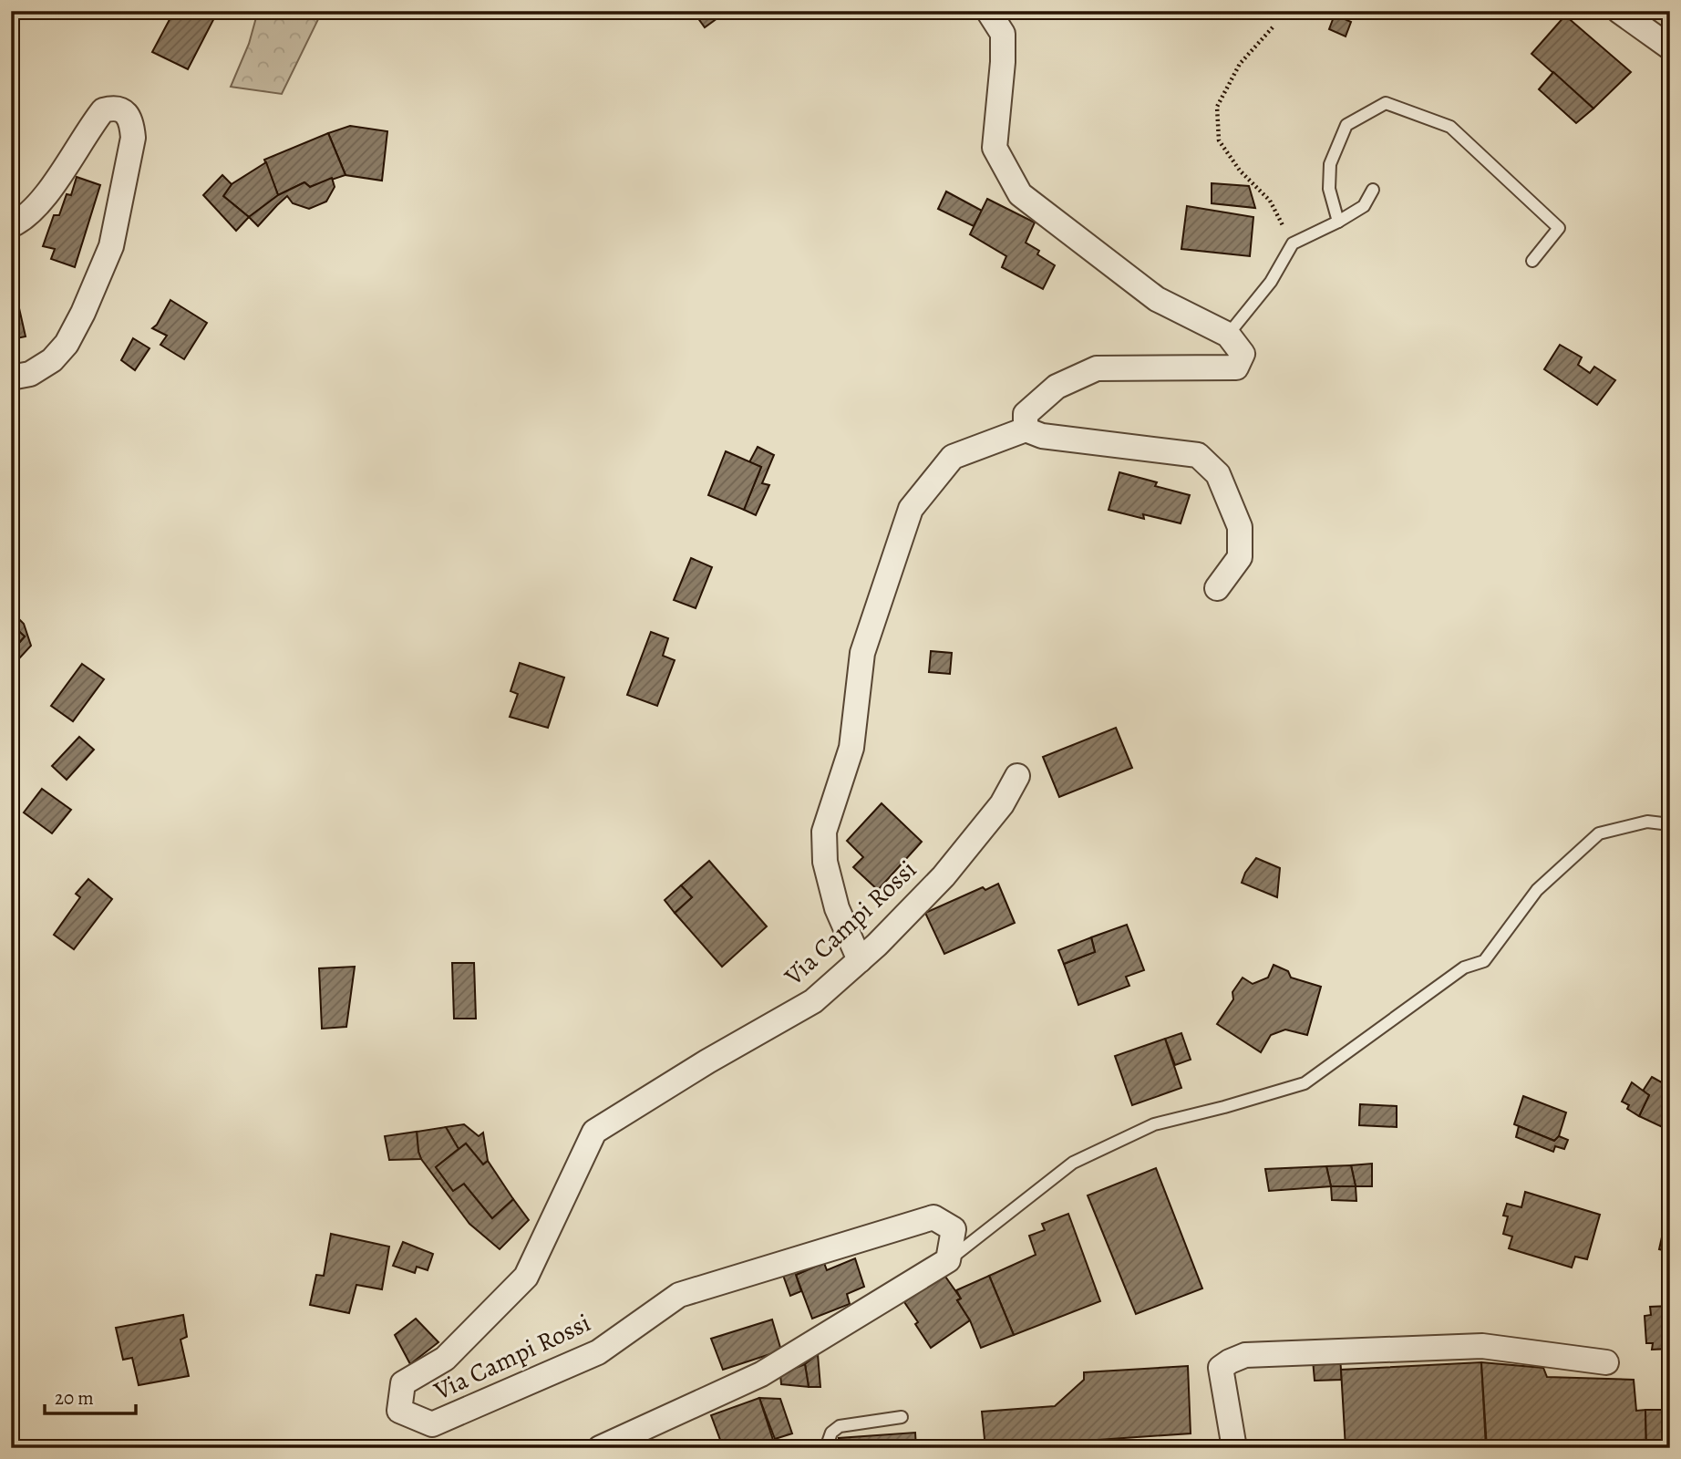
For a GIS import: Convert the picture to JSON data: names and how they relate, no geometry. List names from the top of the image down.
{
  "streets": {
    "street": ["Via Campi Rossi"]
  },
  "scale_bar": "20 m"
}
